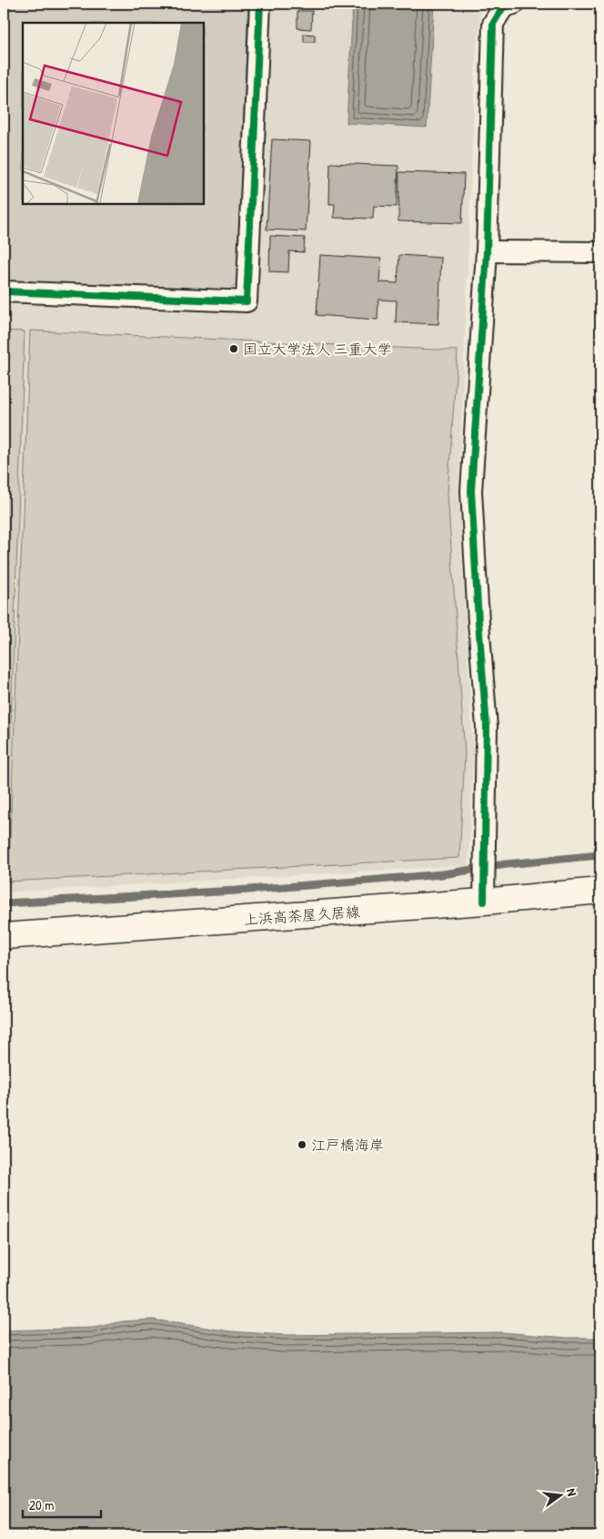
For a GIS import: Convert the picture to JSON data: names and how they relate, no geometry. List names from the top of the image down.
{
  "streets": {
    "main road": ["上浜高茶屋久居線"]
  },
  "places": ["国立大学法人 三重大学", "江戸橋海岸"],
  "scale_bar": "20 m",
  "north": "right"
}
